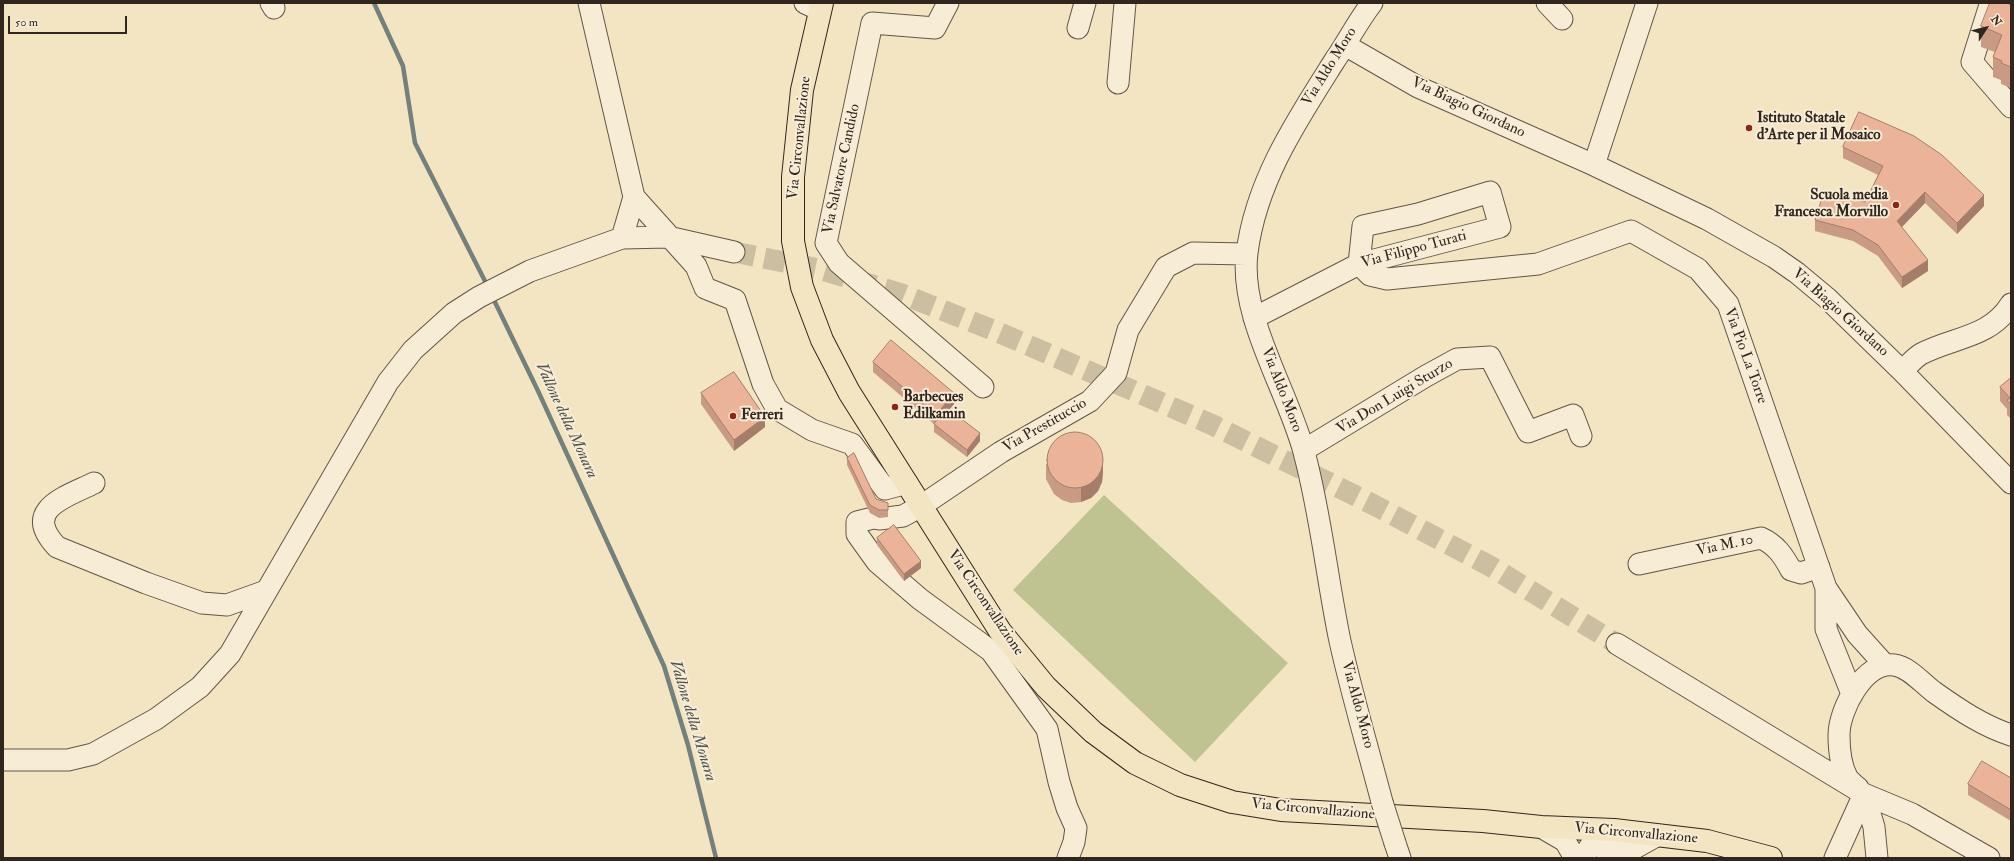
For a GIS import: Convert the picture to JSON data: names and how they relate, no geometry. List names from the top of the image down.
{
  "streets": {
    "main road": ["Via Circonvallazione"],
    "street": [
      "Via Aldo Moro",
      "Via Biagio Giordano",
      "Via Salvatore Candido",
      "Via Filippo Turati",
      "Via Pio La Torre",
      "Via Don Luigi Sturzo",
      "Via Prestituccio",
      "Via M. 10"
    ]
  },
  "crossings": [
    ["Via Aldo Moro", "Via Biagio Giordano"],
    ["Via Aldo Moro", "Via Filippo Turati"],
    ["Via Aldo Moro", "Via Don Luigi Sturzo"],
    ["Via Aldo Moro", "Via Prestituccio"],
    ["Via Circonvallazione", "Via Prestituccio"],
    ["Via Filippo Turati", "Via Pio La Torre"],
    ["Via Pio La Torre", "Via M. 10"]
  ],
  "water": ["Vallone della Monara"],
  "places": [
    "Istituto Statale d'Arte per il Mosaico",
    "Scuola media Francesca Morvillo",
    "Barbecues Edilkamin",
    "Ferreri"
  ],
  "scale_bar": "50 m",
  "north": "top right"
}
